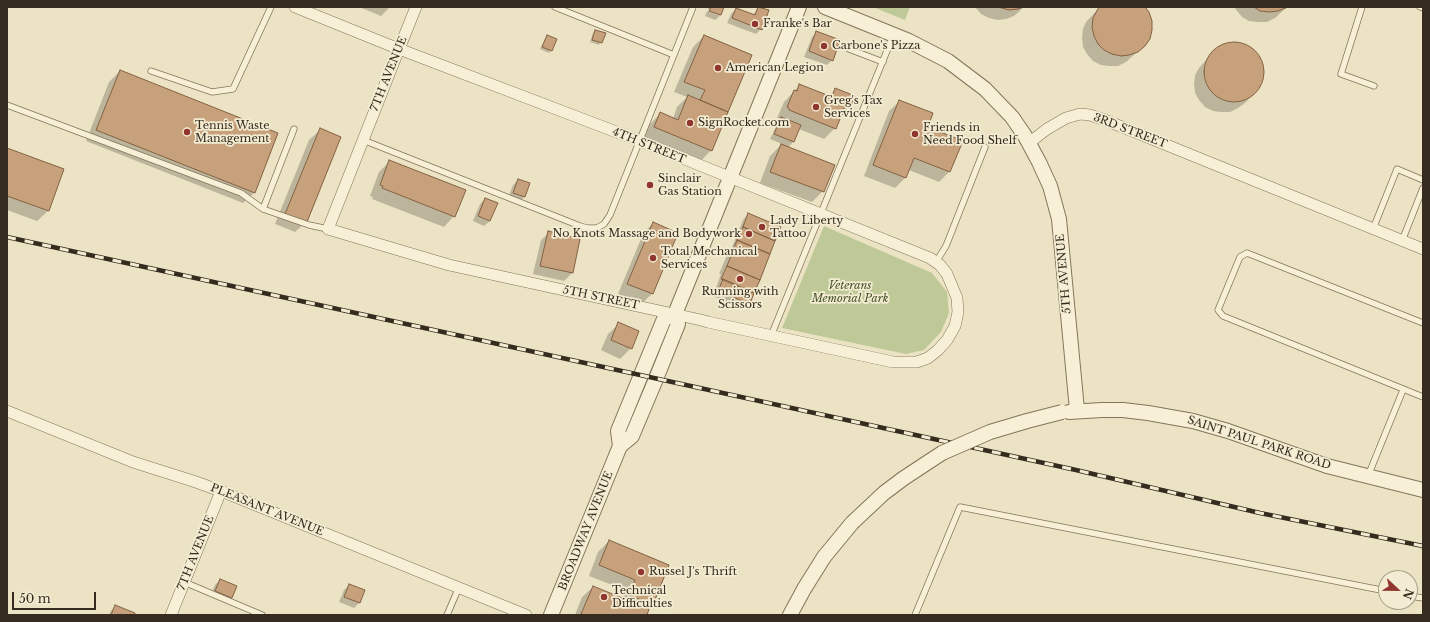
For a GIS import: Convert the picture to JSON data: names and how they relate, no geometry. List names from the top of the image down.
{
  "streets": {
    "street": [
      "7TH AVENUE",
      "3RD STREET",
      "4TH STREET",
      "5TH AVENUE",
      "5TH STREET",
      "SAINT PAUL PARK ROAD",
      "PLEASANT AVENUE",
      "BROADWAY AVENUE"
    ]
  },
  "crossings": [
    ["7TH AVENUE", "4TH STREET"],
    ["7TH AVENUE", "PLEASANT AVENUE"],
    ["3RD STREET", "5TH AVENUE"],
    ["4TH STREET", "5TH STREET"],
    ["4TH STREET", "BROADWAY AVENUE"],
    ["5TH AVENUE", "SAINT PAUL PARK ROAD"],
    ["5TH STREET", "BROADWAY AVENUE"]
  ],
  "parks": ["Veterans Memorial Park"],
  "places": [
    "Franke's Bar",
    "Carbone's Pizza",
    "American Legion",
    "Greg's Tax Services",
    "SignRocket.com",
    "Tennis Waste Management",
    "Friends in Need Food Shelf",
    "Sinclair Gas Station",
    "Lady Liberty Tattoo",
    "No Knots Massage and Bodywork",
    "Total Mechanical Services",
    "Running with Scissors",
    "Russel J's Thrift",
    "Technical Difficulties"
  ],
  "scale_bar": "50 m",
  "north": "right"
}
